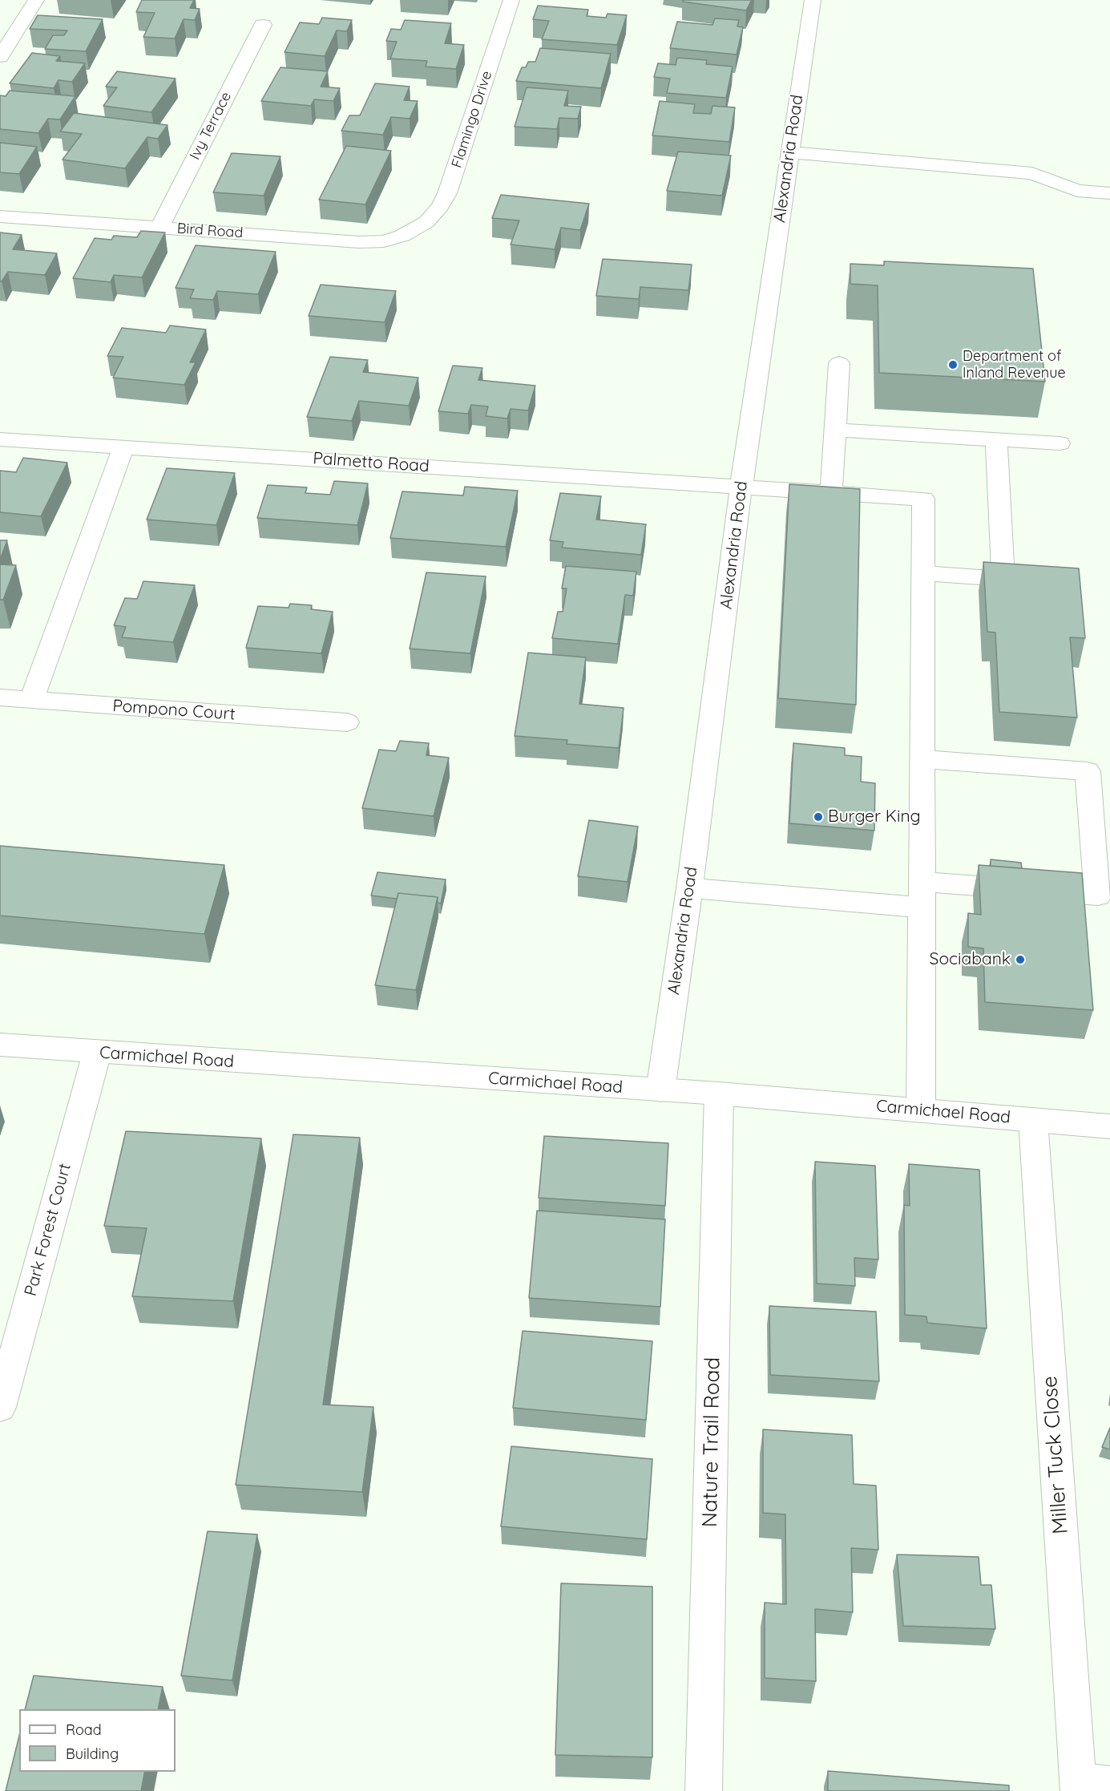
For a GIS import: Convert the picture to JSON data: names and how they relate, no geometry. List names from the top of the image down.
{
  "streets": {
    "street": [
      "Flamingo Drive",
      "Ivy Terrace",
      "Alexandria Road",
      "Bird Road",
      "Palmetto Road",
      "Pompono Court",
      "Carmichael Road",
      "Park Forest Court",
      "Nature Trail Road",
      "Miller Tuck Close"
    ]
  },
  "crossings": [
    ["Flamingo Drive", "Bird Road"],
    ["Ivy Terrace", "Bird Road"],
    ["Alexandria Road", "Palmetto Road"],
    ["Alexandria Road", "Carmichael Road"],
    ["Carmichael Road", "Park Forest Court"],
    ["Carmichael Road", "Nature Trail Road"],
    ["Carmichael Road", "Miller Tuck Close"]
  ],
  "places": ["Department of Inland Revenue", "Burger King", "Sociabank"],
  "legend": ["Road", "Building"]
}
